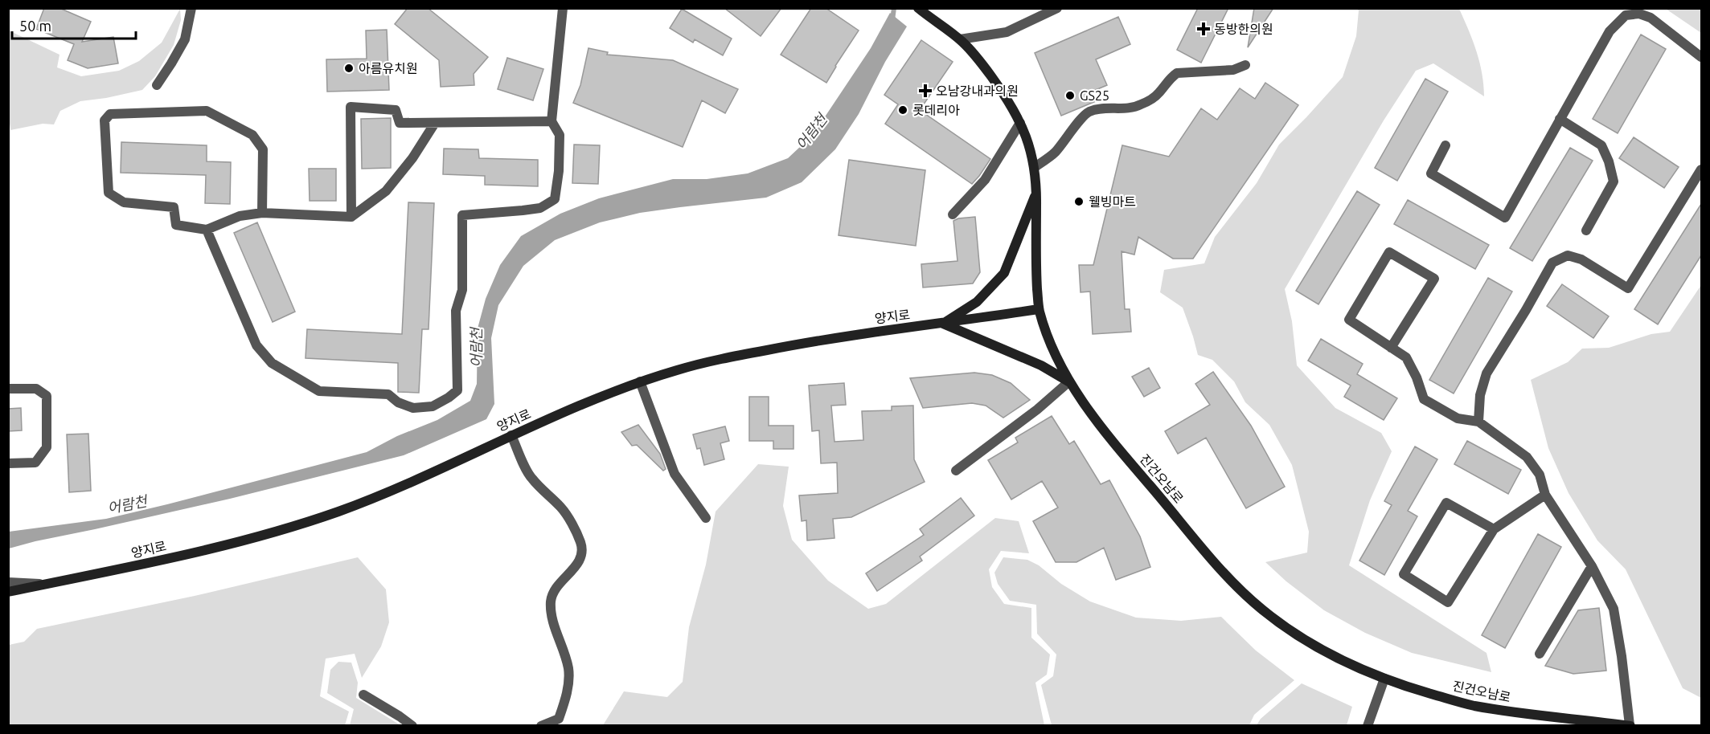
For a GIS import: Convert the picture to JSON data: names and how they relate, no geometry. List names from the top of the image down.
{
  "streets": {
    "street": ["양지로", "진건오남로"]
  },
  "crossings": [
    ["양지로", "진건오남로"]
  ],
  "water": ["어람천"],
  "places": {
    "health": ["동방한의원", "오남강내과의원"],
    "other": [
      "아름유치원",
      "GS25",
      "롯데리아",
      "웰빙마트"
    ]
  },
  "scale_bar": "50 m"
}
